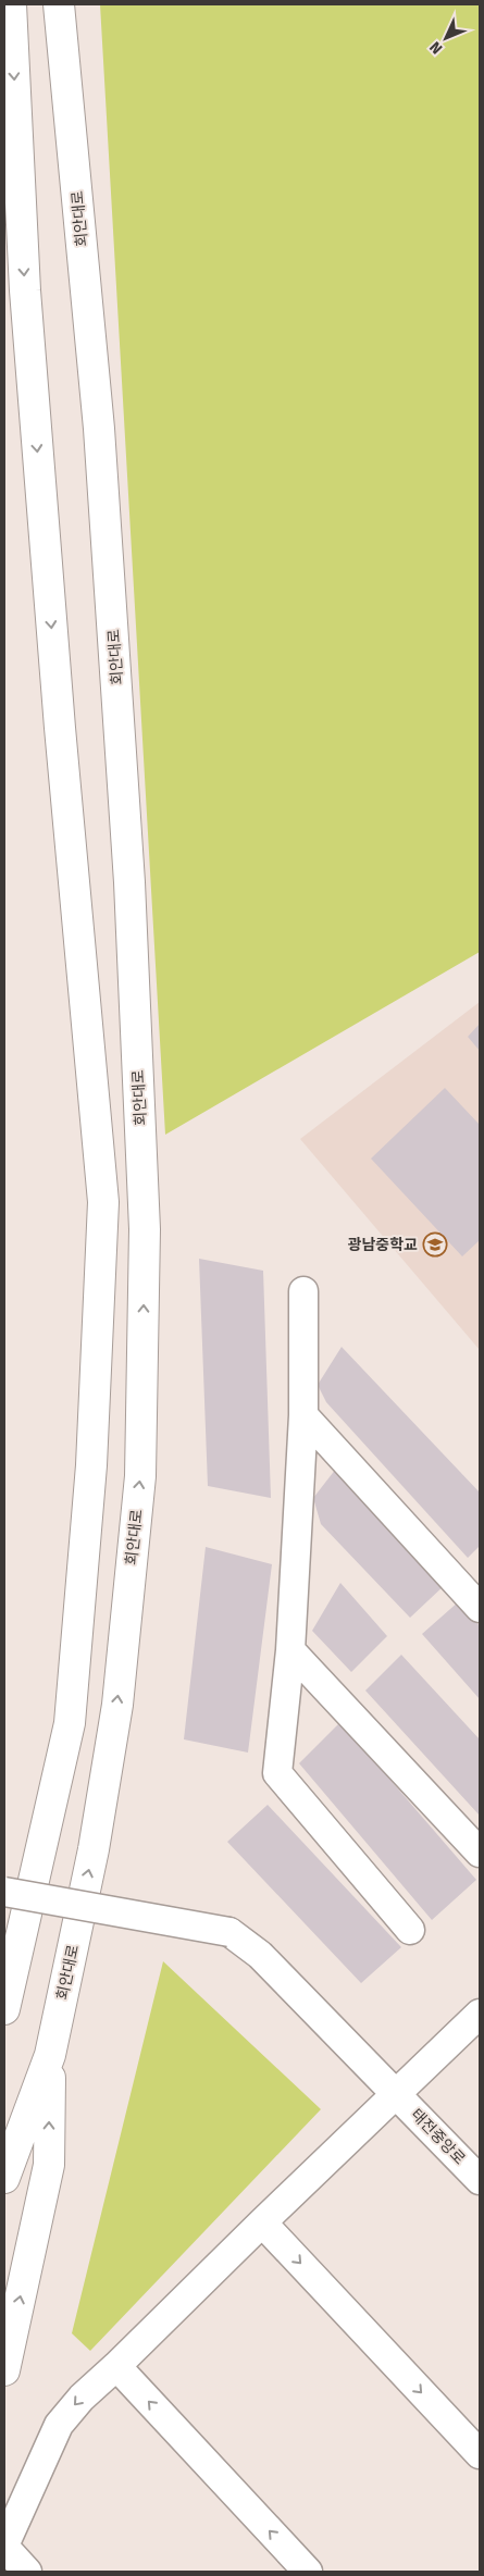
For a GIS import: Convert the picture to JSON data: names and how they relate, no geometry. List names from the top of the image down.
{
  "streets": {
    "highway": ["회안대로"],
    "street": ["태전중앙로"]
  },
  "places": {
    "school or university": ["광남중학교"]
  },
  "north": "bottom left"
}
